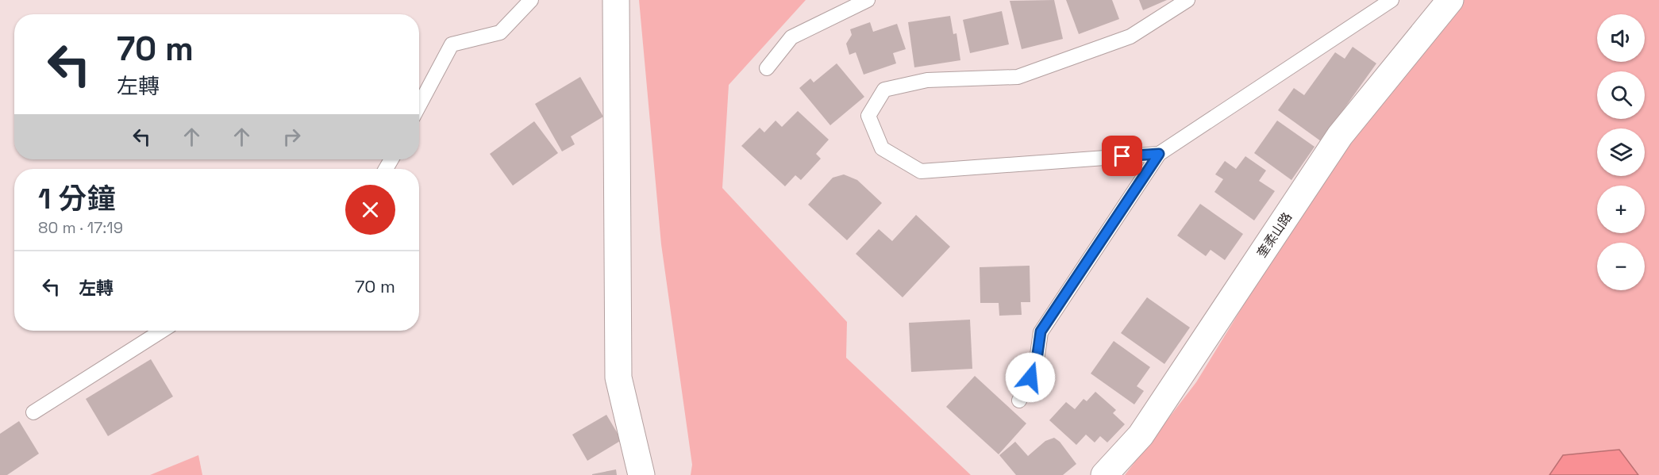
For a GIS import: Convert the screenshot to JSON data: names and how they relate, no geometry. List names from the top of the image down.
{
  "streets": {
    "street": ["奎柔山路"]
  },
  "page": {
    "map_buttons": ["+", "−"],
    "turn": ["70 m", "左轉"],
    "heading": ["1 分鐘", "80 m · 17:19"],
    "list": [
      {
        "name": "左轉",
        "value": "70 m"
      }
    ]
  }
}
